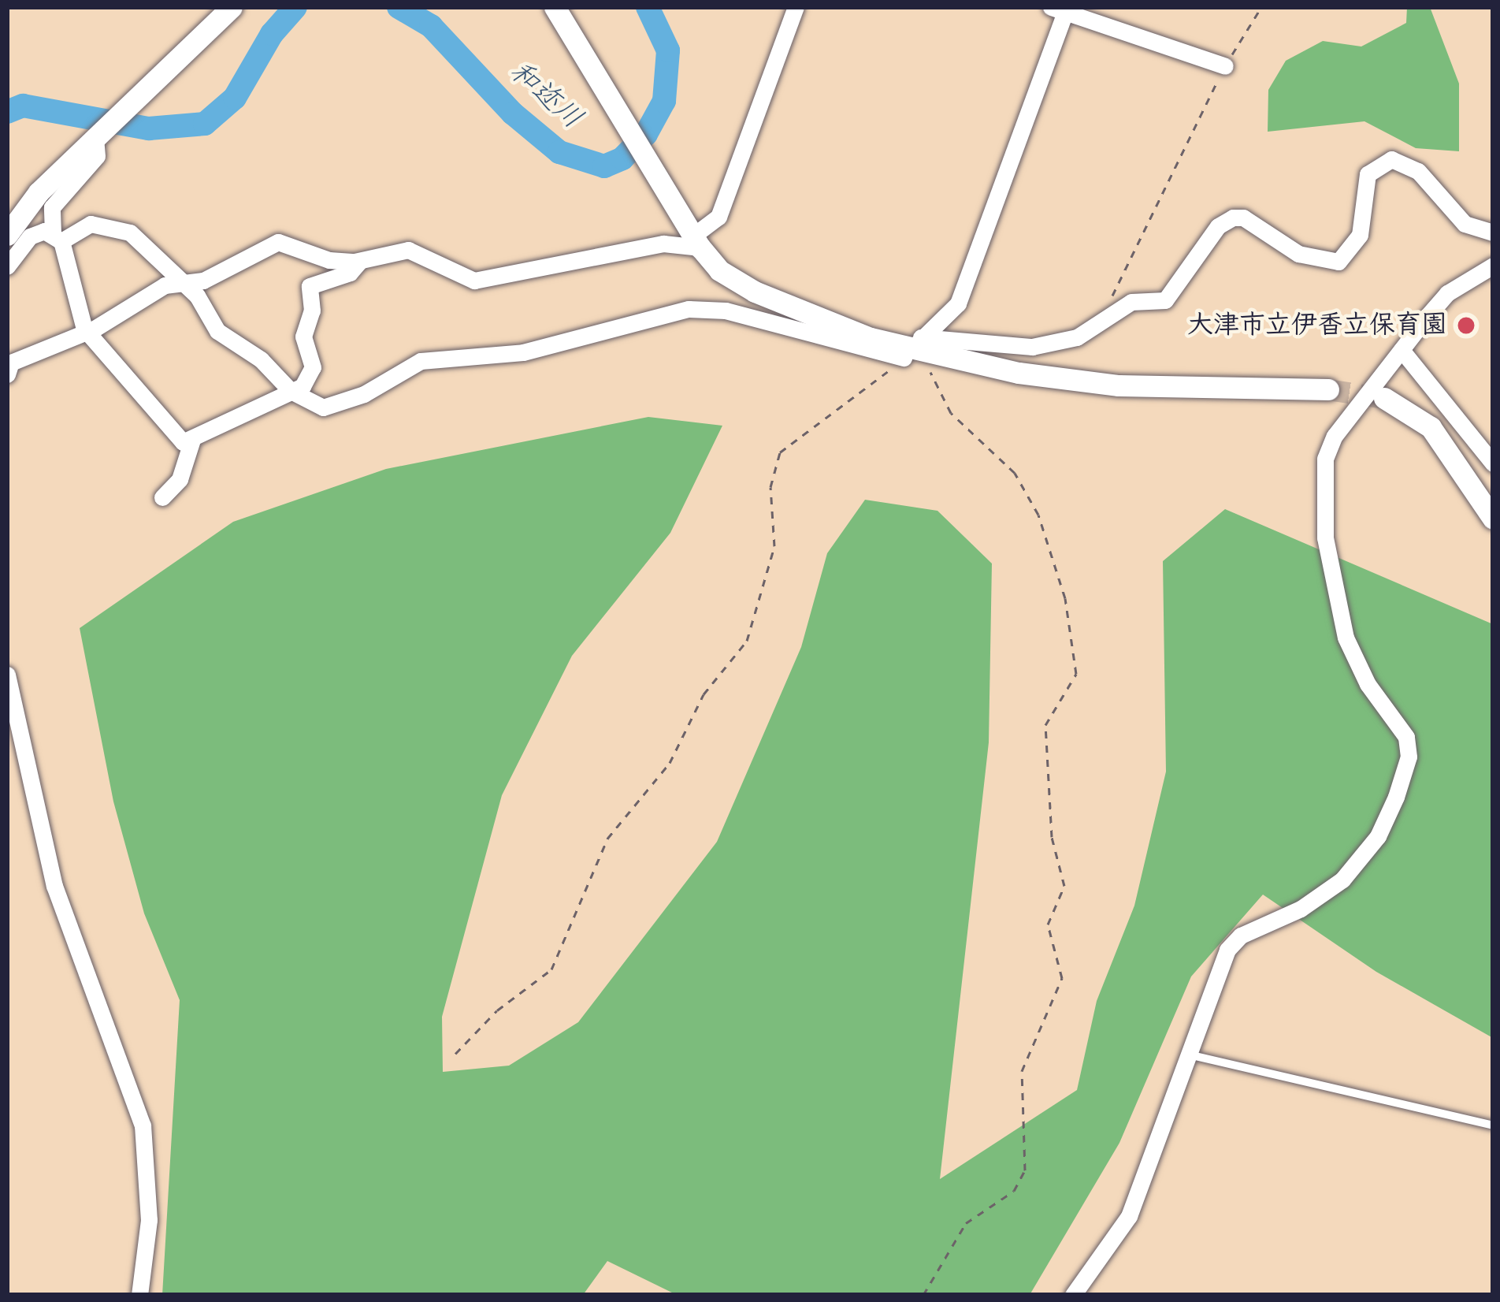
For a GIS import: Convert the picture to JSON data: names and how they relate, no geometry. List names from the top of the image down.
{
  "water": ["和迩川"],
  "places": ["大津市立伊香立保育園"]
}
